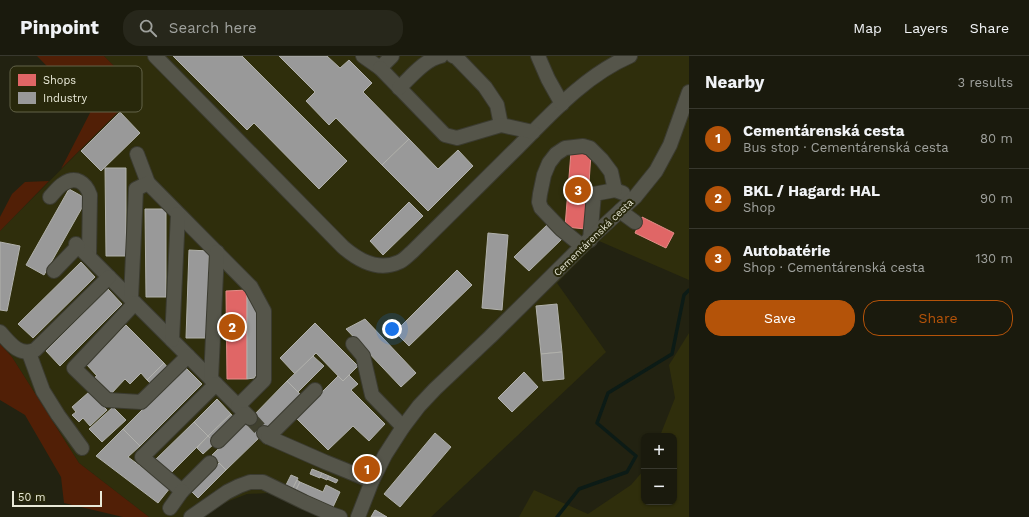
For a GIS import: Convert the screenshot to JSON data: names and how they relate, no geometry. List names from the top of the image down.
{
  "streets": {
    "street": ["Cementárenská cesta"]
  },
  "legend": ["Shops", "Industry"],
  "scale_bar": "50 m",
  "page": {
    "header": "Pinpoint",
    "search": "Search here",
    "nav": ["Map", "Layers", "Share"],
    "heading": ["Nearby", "3 results"],
    "list": [
      {
        "mark": "1",
        "name": "Cementárenská cesta",
        "note": "Bus stop · Cementárenská cesta",
        "value": "80 m"
      },
      {
        "mark": "2",
        "name": "BKL / Hagard: HAL",
        "note": "Shop",
        "value": "90 m"
      },
      {
        "mark": "3",
        "name": "Autobatérie",
        "note": "Shop · Cementárenská cesta",
        "value": "130 m"
      }
    ],
    "pins": ["3", "2", "1"],
    "buttons": ["Save", "Share"],
    "map_buttons": ["+", "−"],
    "scale": "50 m"
  }
}
